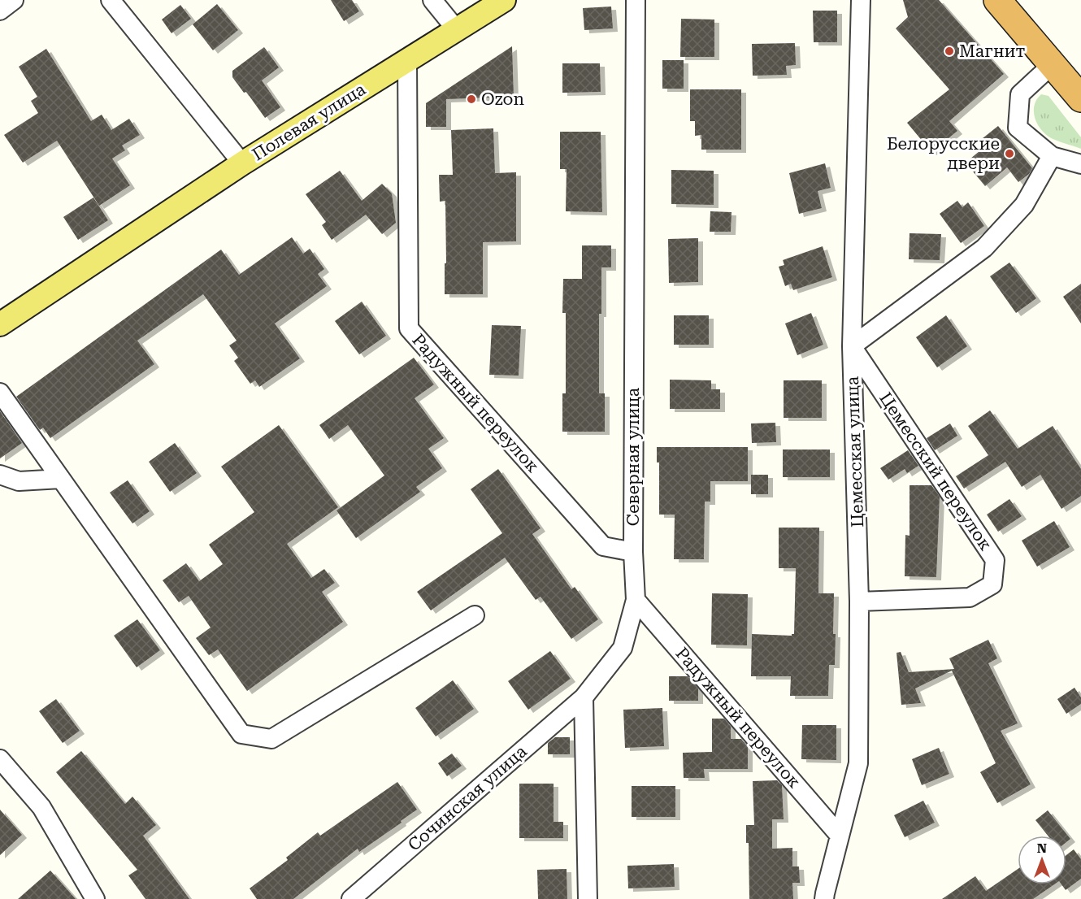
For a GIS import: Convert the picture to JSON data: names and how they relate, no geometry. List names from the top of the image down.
{
  "streets": {
    "main road": ["Полевая улица"],
    "street": [
      "Радужный переулок",
      "Цемесская улица",
      "Северная улица",
      "Цемесский переулок",
      "Сочинская улица"
    ]
  },
  "crossings": [
    ["Полевая улица", "Радужный переулок"],
    ["Радужный переулок", "Цемесская улица"],
    ["Радужный переулок", "Северная улица"],
    ["Цемесская улица", "Цемесский переулок"],
    ["Северная улица", "Сочинская улица"]
  ],
  "places": ["Магнит", "Ozon", "Белорусские двери"],
  "north": "top"
}
